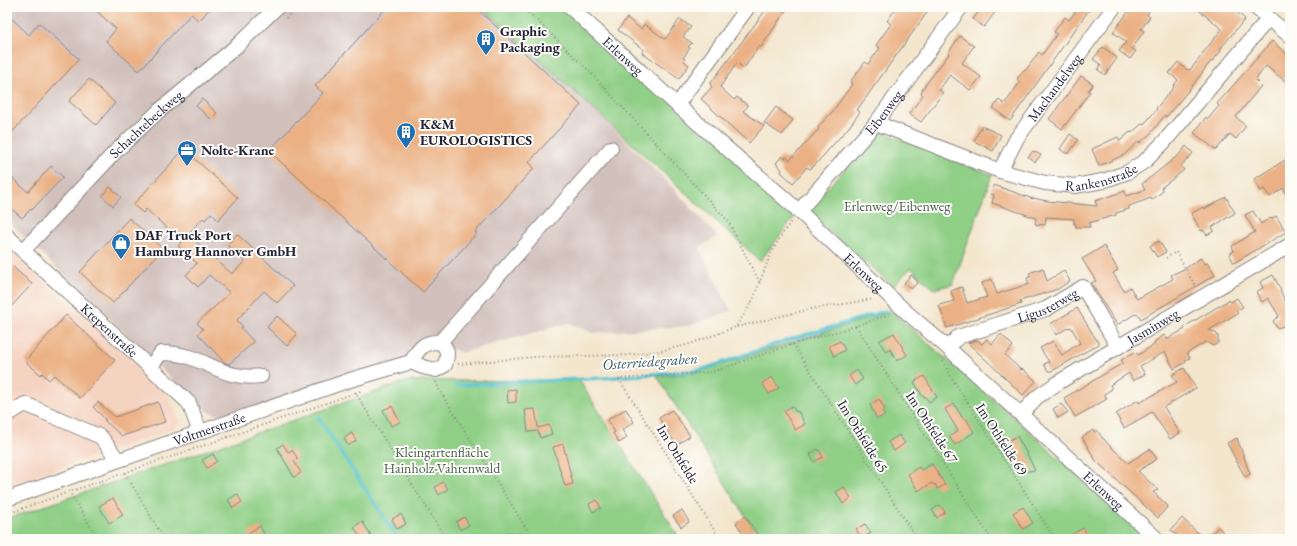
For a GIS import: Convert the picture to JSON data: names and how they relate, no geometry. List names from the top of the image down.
{
  "streets": {
    "street": [
      "Erlenweg",
      "Machandelweg",
      "Eibenweg",
      "Schachtebeckweg",
      "Rankenstraße",
      "Ligusterweg",
      "Jasminweg",
      "Krepenstraße",
      "Voltmerstraße"
    ],
    "path": [
      "Im Othfelde 67",
      "Im Othfelde 65",
      "Im Othfelde 69",
      "Im Othfelde"
    ]
  },
  "crossings": [
    ["Erlenweg", "Eibenweg"],
    ["Erlenweg", "Ligusterweg"],
    ["Erlenweg", "Jasminweg"],
    ["Erlenweg", "Im Othfelde 69"],
    ["Machandelweg", "Rankenstraße"],
    ["Eibenweg", "Rankenstraße"],
    ["Schachtebeckweg", "Krepenstraße"],
    ["Ligusterweg", "Jasminweg"],
    ["Ligusterweg", "Im Othfelde 69"],
    ["Krepenstraße", "Voltmerstraße"],
    ["Im Othfelde 65", "Im Othfelde"]
  ],
  "water": ["Osterriedegraben"],
  "parks": ["Erlenweg/Eibenweg", "Kleingartenfläche Hainholz-Vahrenwald"],
  "places": {
    "building": ["Graphic Packaging", "K&M EUROLOGISTICS"],
    "office": ["Nolte-Krane"],
    "shop": ["DAF Truck Port Hamburg Hannover GmbH"]
  }
}
